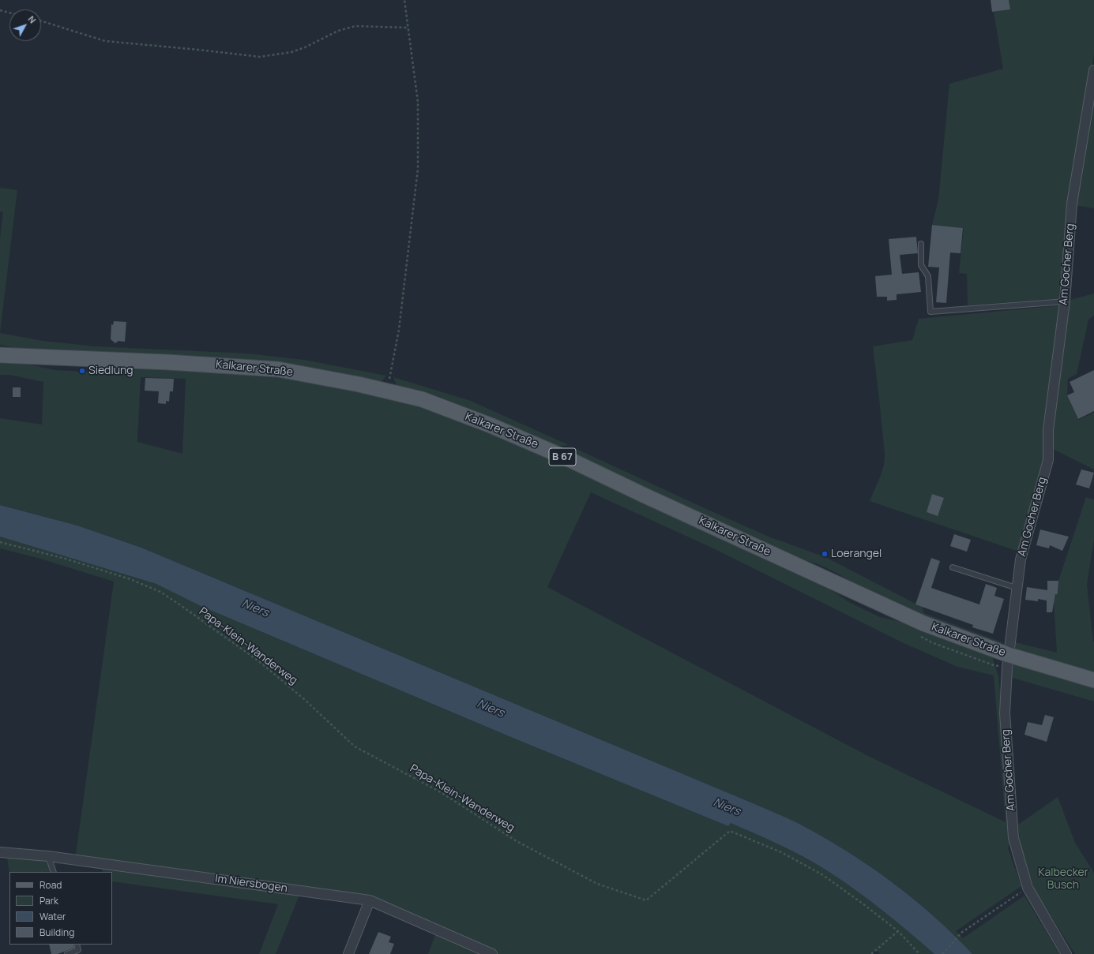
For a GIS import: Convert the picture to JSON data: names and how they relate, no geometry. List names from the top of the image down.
{
  "streets": {
    "main road": ["Kalkarer Straße", "B 67"],
    "street": ["Am Gocher Berg", "Im Niersbogen"],
    "path": ["Papa-Klein-Wanderweg"]
  },
  "crossings": [
    ["Am Gocher Berg", "Kalkarer Straße"]
  ],
  "water": ["Niers"],
  "parks": ["Kalbecker Busch"],
  "places": ["Siedlung", "Loerangel"],
  "legend": [
    "Road",
    "Park",
    "Water",
    "Building"
  ],
  "north": "top right"
}
